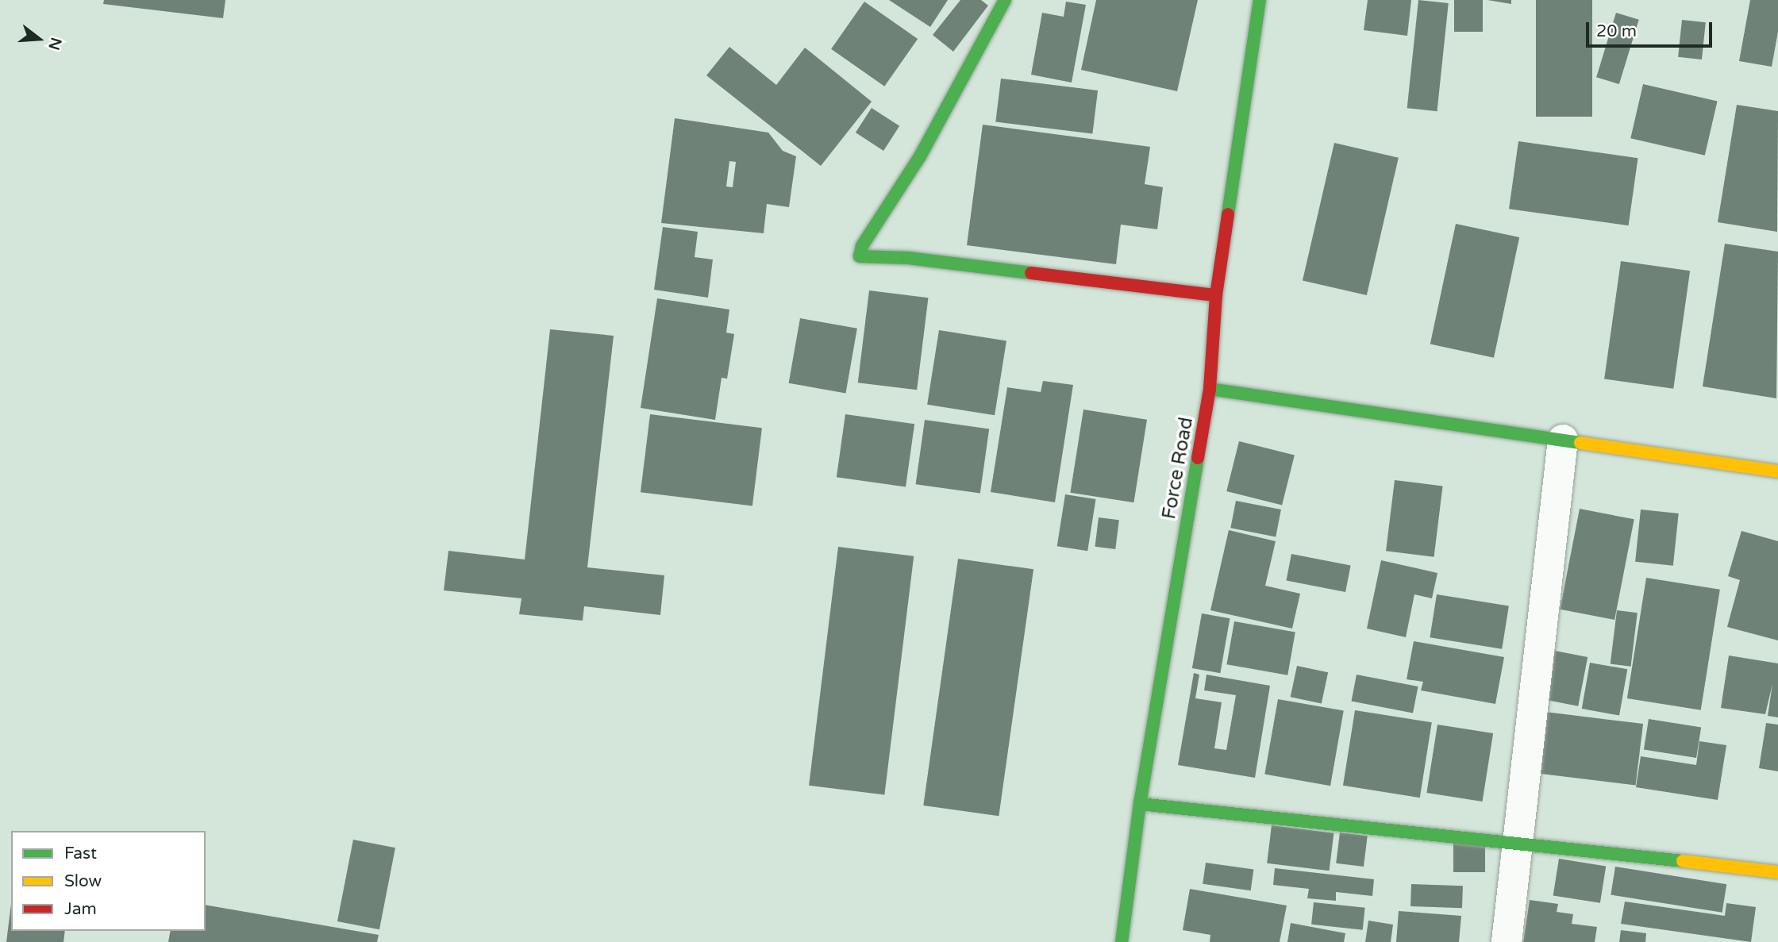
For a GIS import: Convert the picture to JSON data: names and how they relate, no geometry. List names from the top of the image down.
{
  "streets": {
    "street": ["Force Road"]
  },
  "legend": ["Fast", "Slow", "Jam"],
  "scale_bar": "20 m",
  "north": "right"
}
